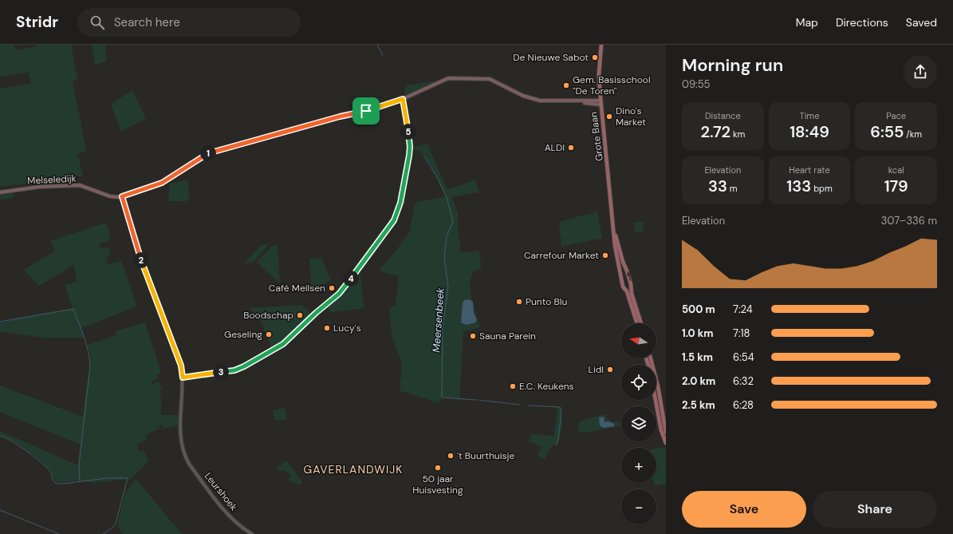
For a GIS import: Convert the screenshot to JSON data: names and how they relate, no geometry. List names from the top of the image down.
{
  "streets": {
    "main road": ["Grote Baan", "Melseledijk"],
    "street": ["Leurshoek"]
  },
  "districts": ["GAVERLANDWIJK"],
  "water": ["Meersenbeek"],
  "places": [
    "De Nieuwe Sabot",
    "Gem. Basisschool \"De Toren\"",
    "Dino's Market",
    "ALDI",
    "Carrefour Market",
    "Café Meilsen",
    "Punto Blu",
    "Boodschap",
    "Lucy's",
    "Geseling",
    "Sauna Parein",
    "Lidl",
    "E.C. Keukens",
    "'t Buurthuisje",
    "50 jaar Huisvesting"
  ],
  "north": "left",
  "page": {
    "header": "Stridr",
    "search": "Search here",
    "nav": ["Map", "Directions", "Saved"],
    "heading": ["Morning run", "09:55"],
    "stats": [
      ["Distance", "2.72 km"],
      ["Time", "18:49"],
      ["Pace", "6:55 /km"],
      ["Elevation", "33 m"],
      ["Heart rate", "133 bpm"],
      ["kcal", "179"]
    ],
    "pins": [
      "5",
      "1",
      "2",
      "4",
      "3"
    ],
    "chart": ["Elevation", "307–336 m"],
    "list": [
      {
        "name": "500 m",
        "note": "7:24"
      },
      {
        "name": "1.0 km",
        "note": "7:18"
      },
      {
        "name": "1.5 km",
        "note": "6:54"
      },
      {
        "name": "2.0 km",
        "note": "6:32"
      },
      {
        "name": "2.5 km",
        "note": "6:28"
      }
    ],
    "map_buttons": ["+", "−"],
    "buttons": ["Save", "Share"]
  }
}
